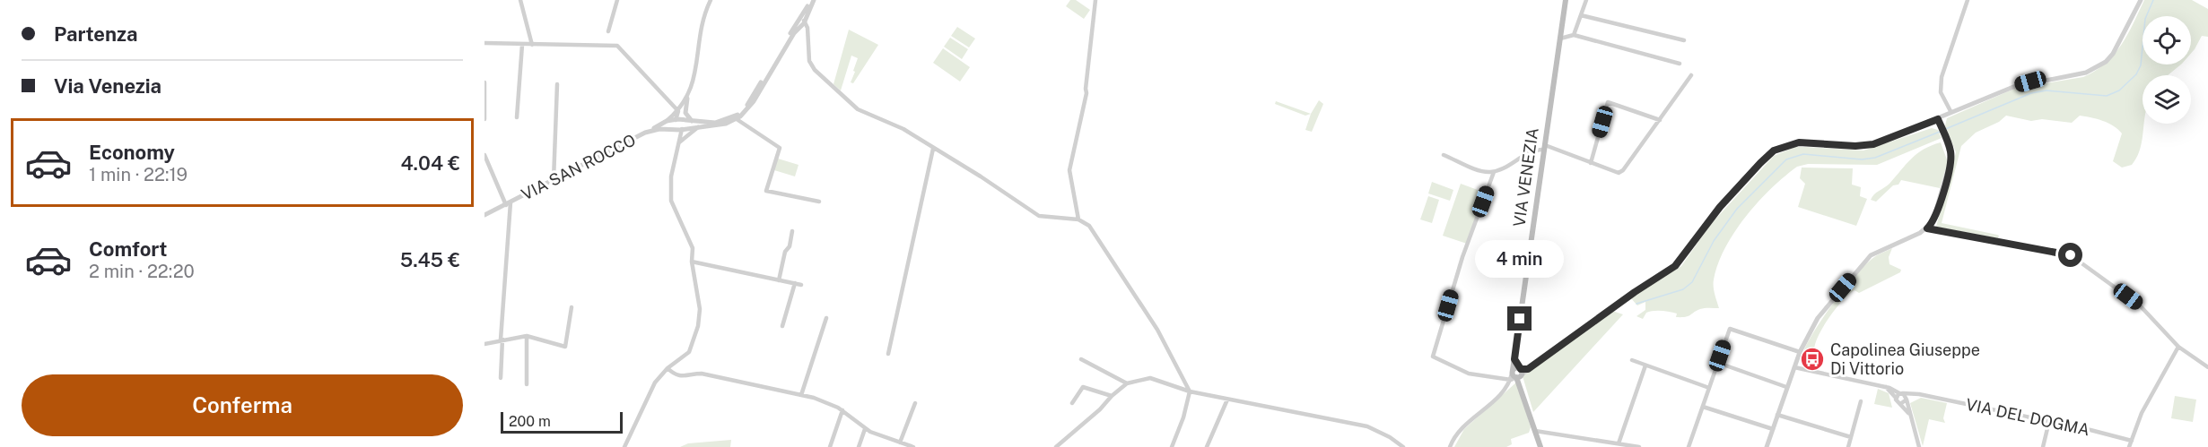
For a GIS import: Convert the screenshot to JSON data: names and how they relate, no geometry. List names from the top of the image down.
{
  "streets": {
    "main road": ["VIA VENEZIA"],
    "street": ["VIA SAN ROCCO", "VIA DEL DOGMA"]
  },
  "places": {
    "bus stop": ["Capolinea Giuseppe Di Vittorio"]
  },
  "scale_bar": "200 m",
  "page": {
    "banner": ["Partenza", "Via Venezia"],
    "list": [
      {
        "name": "Economy",
        "note": "1 min · 22:19",
        "value": "4.04 €"
      },
      {
        "name": "Comfort",
        "note": "2 min · 22:20",
        "value": "5.45 €"
      }
    ],
    "bubble": "4 min",
    "buttons": "Conferma",
    "scale": "200 m"
  }
}
